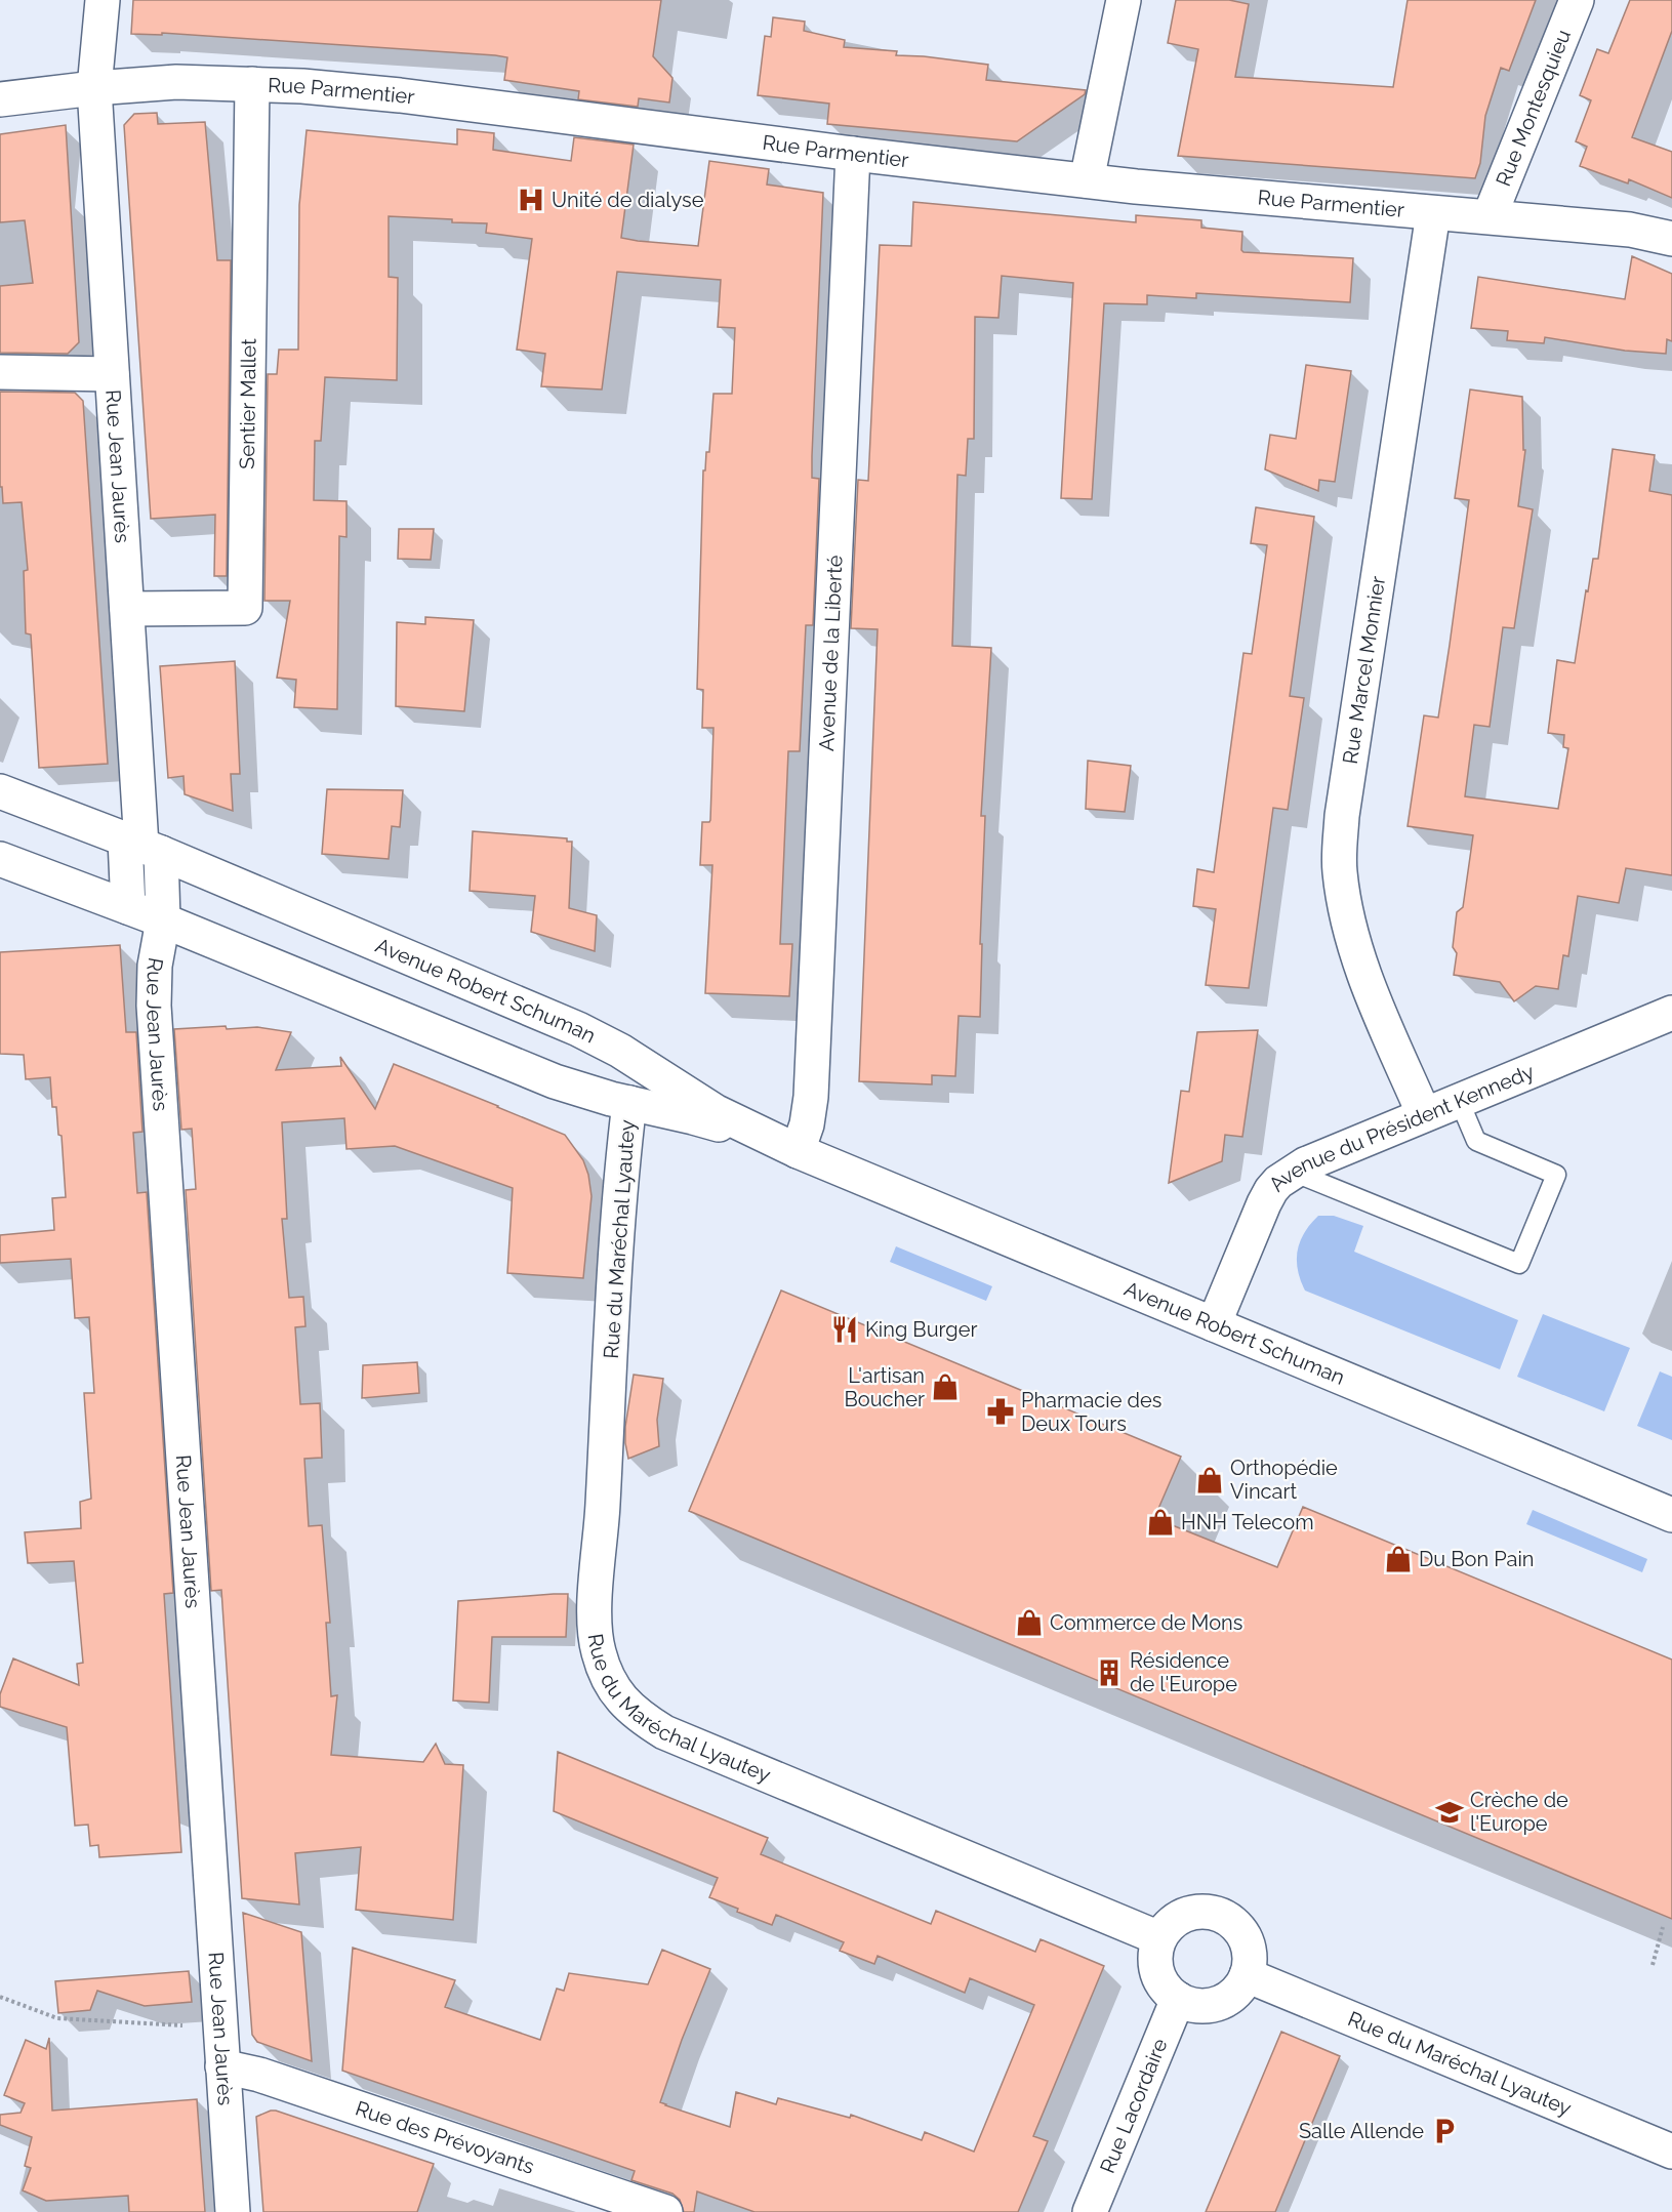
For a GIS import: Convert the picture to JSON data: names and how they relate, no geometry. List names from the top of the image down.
{
  "streets": {
    "street": [
      "Rue Parmentier",
      "Rue Montesquieu",
      "Sentier Mallet",
      "Rue Jean Jaurès",
      "Avenue de la Liberté",
      "Rue Marcel Monnier",
      "Avenue Robert Schuman",
      "Avenue du Président Kennedy",
      "Rue du Maréchal Lyautey",
      "Rue Lacordaire",
      "Rue des Prévoyants"
    ]
  },
  "crossings": [
    ["Rue Parmentier", "Rue Montesquieu"],
    ["Rue Parmentier", "Sentier Mallet"],
    ["Rue Parmentier", "Rue Jean Jaurès"],
    ["Rue Parmentier", "Avenue de la Liberté"],
    ["Rue Parmentier", "Rue Marcel Monnier"],
    ["Sentier Mallet", "Rue Jean Jaurès"],
    ["Rue Jean Jaurès", "Avenue Robert Schuman"],
    ["Rue Jean Jaurès", "Rue des Prévoyants"],
    ["Avenue de la Liberté", "Avenue Robert Schuman"],
    ["Rue Marcel Monnier", "Avenue du Président Kennedy"],
    ["Avenue Robert Schuman", "Avenue du Président Kennedy"],
    ["Avenue Robert Schuman", "Rue du Maréchal Lyautey"],
    ["Rue du Maréchal Lyautey", "Rue Lacordaire"]
  ],
  "places": {
    "hospital": ["Unité de dialyse"],
    "restaurant": ["King Burger"],
    "shop": [
      "L'artisan Boucher",
      "Orthopédie Vincart",
      "HNH Telecom",
      "Du Bon Pain",
      "Commerce de Mons"
    ],
    "pharmacy": ["Pharmacie des Deux Tours"],
    "building": ["Résidence de l'Europe"],
    "school or university": ["Crèche de l'Europe"],
    "parking": ["Salle Allende"]
  }
}
